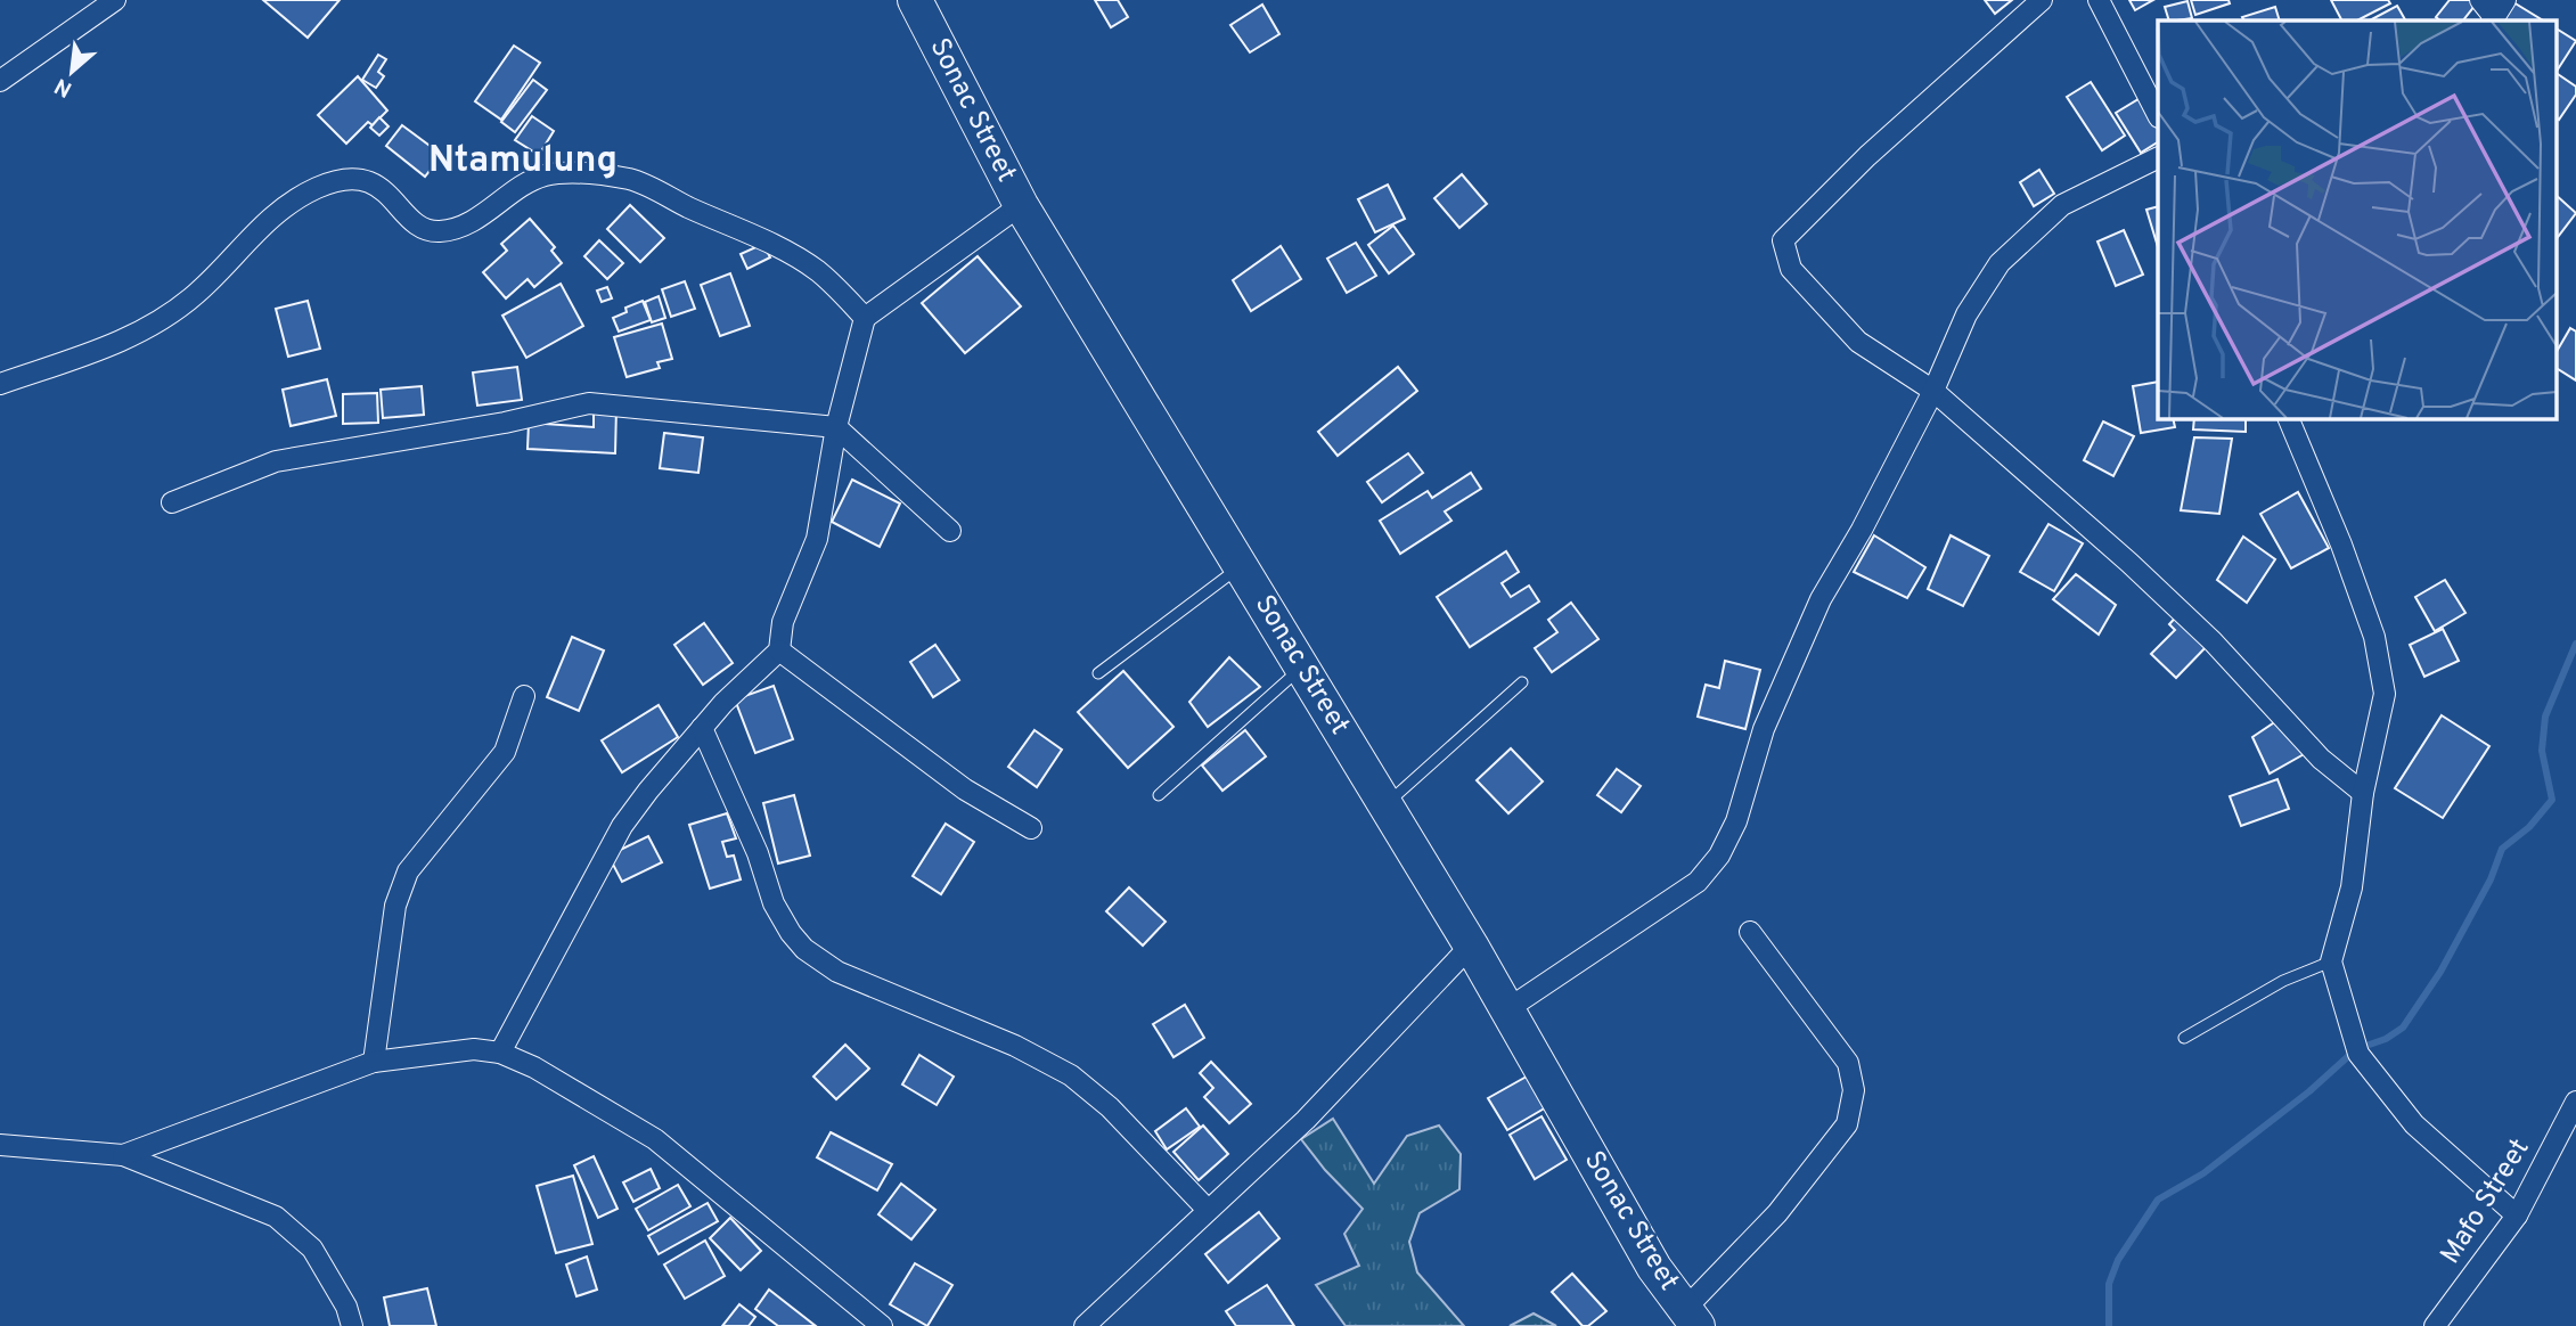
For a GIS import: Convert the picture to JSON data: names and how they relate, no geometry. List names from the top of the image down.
{
  "streets": {
    "highway": ["Sonac Street"],
    "street": ["Mafo Street"]
  },
  "districts": ["Ntamulung"],
  "north": "bottom left"
}
